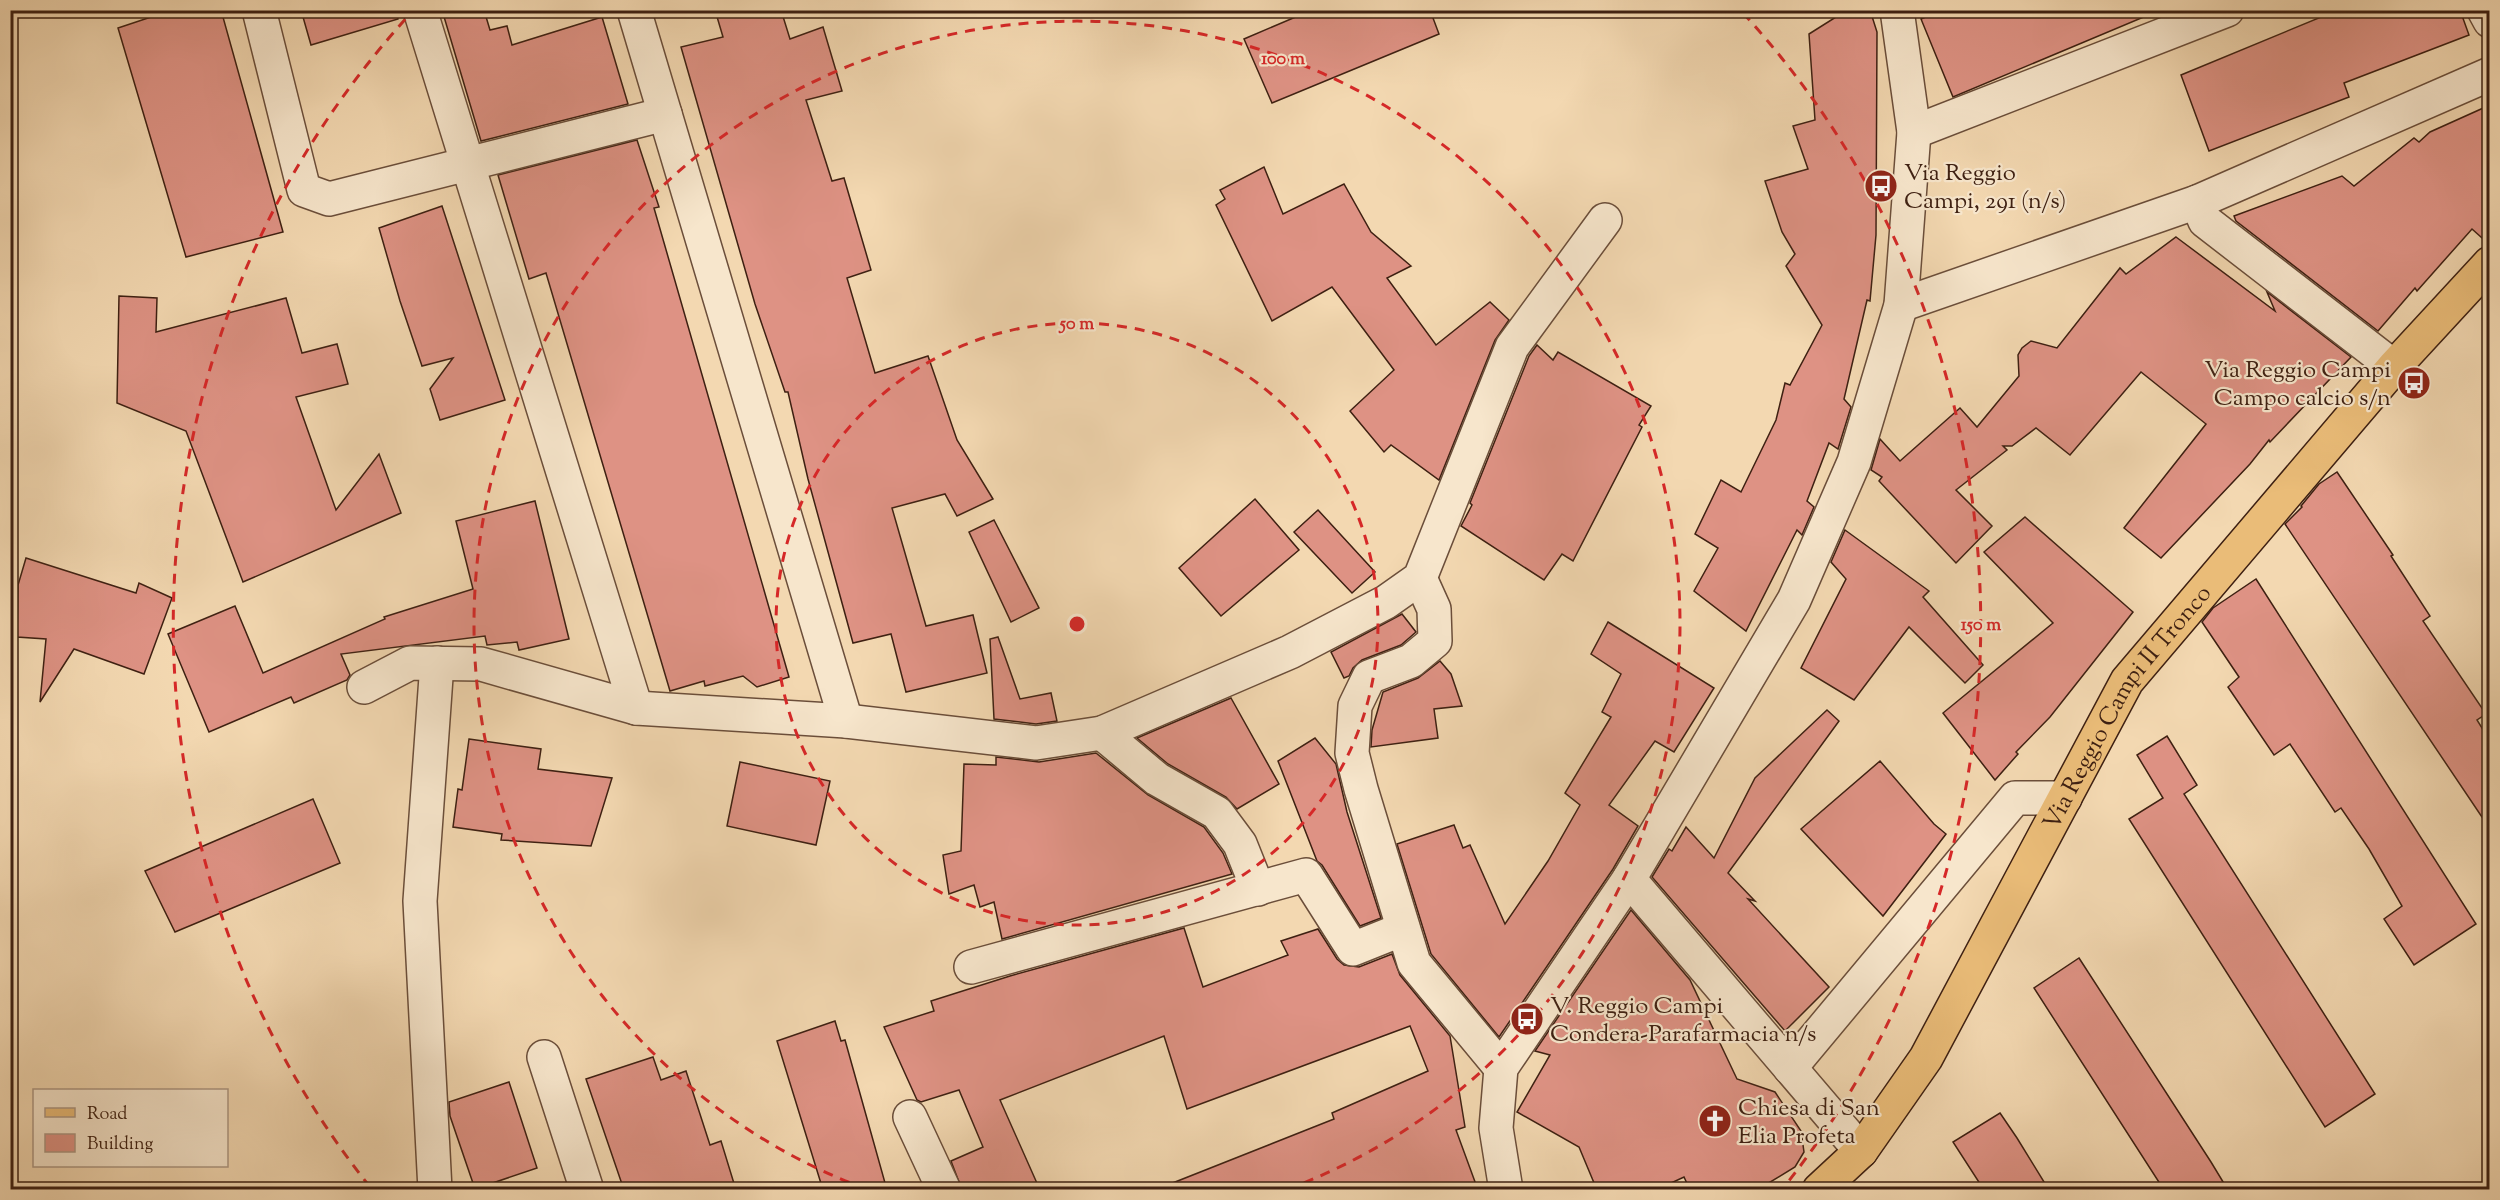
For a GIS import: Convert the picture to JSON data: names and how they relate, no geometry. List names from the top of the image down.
{
  "streets": {
    "main road": ["Via Reggio Campi II Tronco"]
  },
  "places": {
    "bus stop": ["Via Reggio Campi, 291 (n/s)", "Via Reggio Campi Campo calcio s/n", "V. Reggio Campi Condera-Parafarmacia n/s"],
    "church": ["Chiesa di San Elia Profeta"]
  },
  "legend": ["Road", "Building"],
  "rings": ["100 m", "50 m", "150 m"]
}
